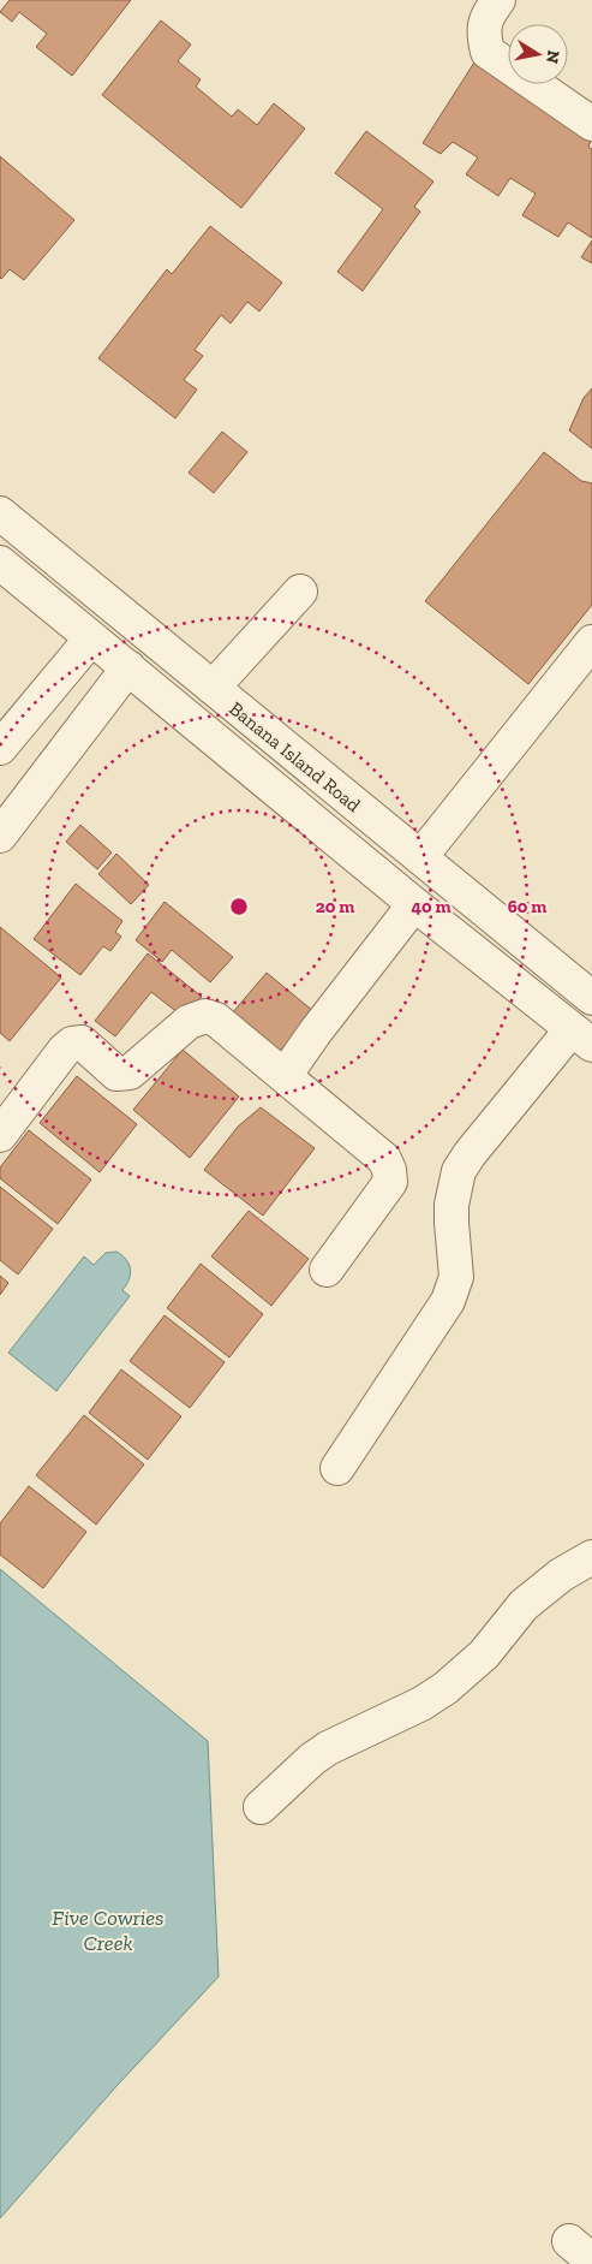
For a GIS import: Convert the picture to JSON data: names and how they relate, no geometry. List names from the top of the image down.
{
  "streets": {
    "street": ["Banana Island Road"]
  },
  "water": ["Five Cowries Creek"],
  "north": "right",
  "rings": ["20 m", "40 m", "60 m"]
}
